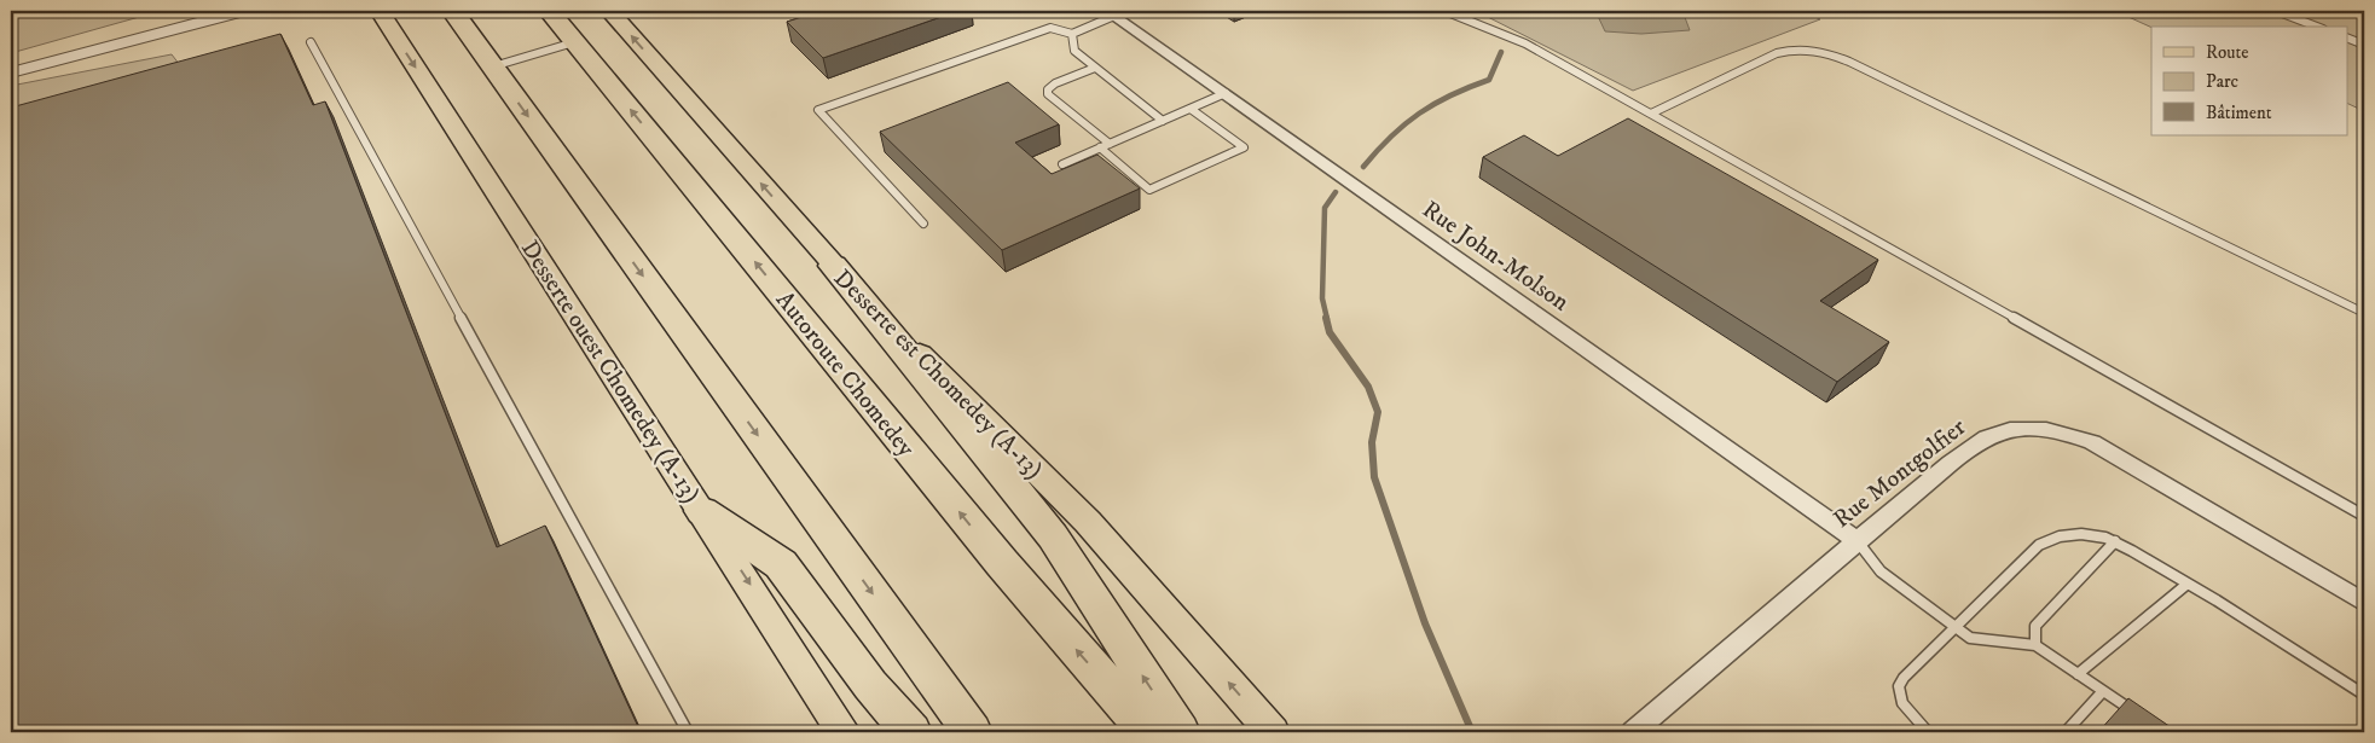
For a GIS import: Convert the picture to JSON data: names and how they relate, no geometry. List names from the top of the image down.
{
  "streets": {
    "highway": ["Autoroute Chomedey"],
    "main road": ["Desserte ouest Chomedey (A-13)", "Desserte est Chomedey (A-13)"],
    "street": ["Rue John-Molson", "Rue Montgolfier"]
  },
  "crossings": [
    ["Rue John-Molson", "Rue Montgolfier"]
  ],
  "one_way": ["Desserte ouest Chomedey (A-13)", "Desserte est Chomedey (A-13)"],
  "legend": ["Route", "Parc", "Bâtiment"]
}
